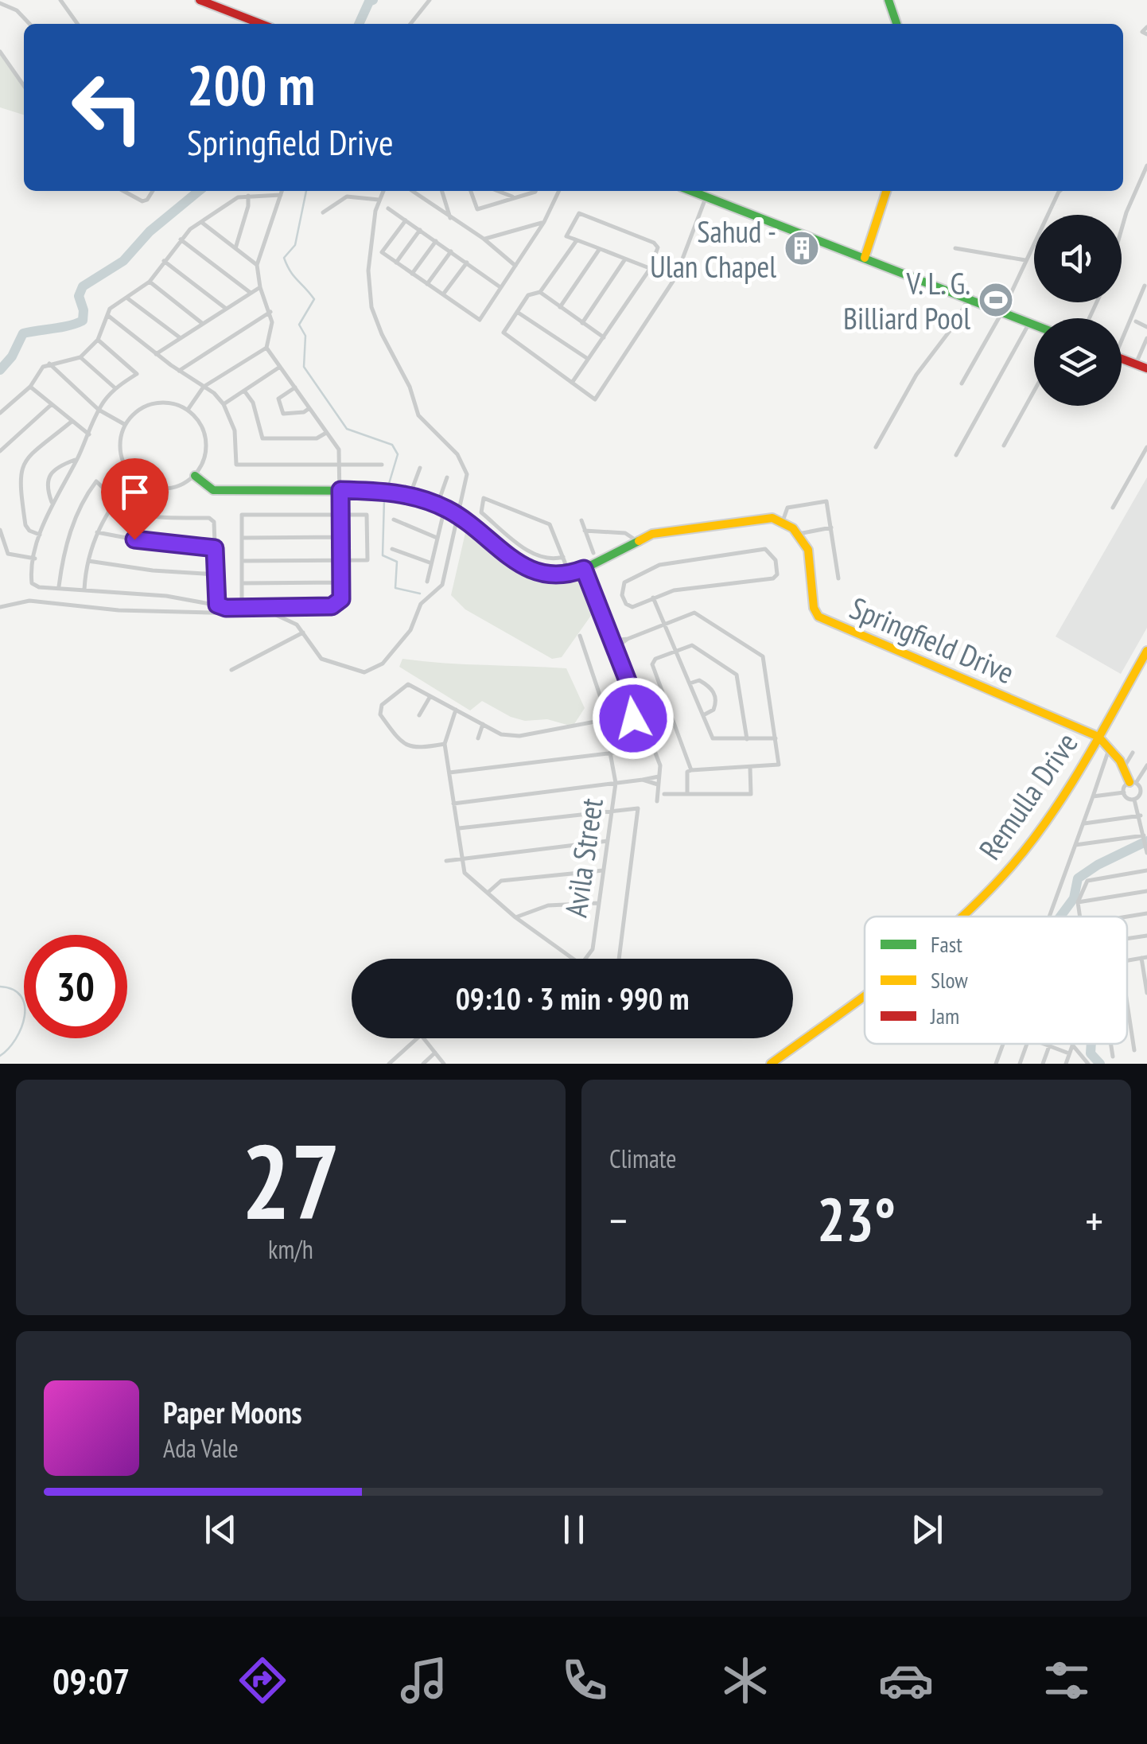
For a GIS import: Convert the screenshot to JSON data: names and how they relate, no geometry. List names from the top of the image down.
{
  "streets": {
    "street": ["Springfield Drive", "Remulla Drive", "Avila Street"]
  },
  "crossings": [
    ["Springfield Drive", "Remulla Drive"]
  ],
  "places": {
    "building": ["Sahud - Ulan Chapel"],
    "sports": ["V. L. G. Billiard Pool"]
  },
  "legend": ["Fast", "Slow", "Jam"],
  "page": {
    "turn": ["200 m", "Springfield Drive"],
    "limit": "30",
    "trip": "09:10 · 3 min · 990 m",
    "tile": [
      ["27", "km/h"],
      "Climate"
    ],
    "heat": ["−", "23°", "+"],
    "song": ["Paper Moons", "Ada Vale"],
    "tabs": "09:07"
  }
}
